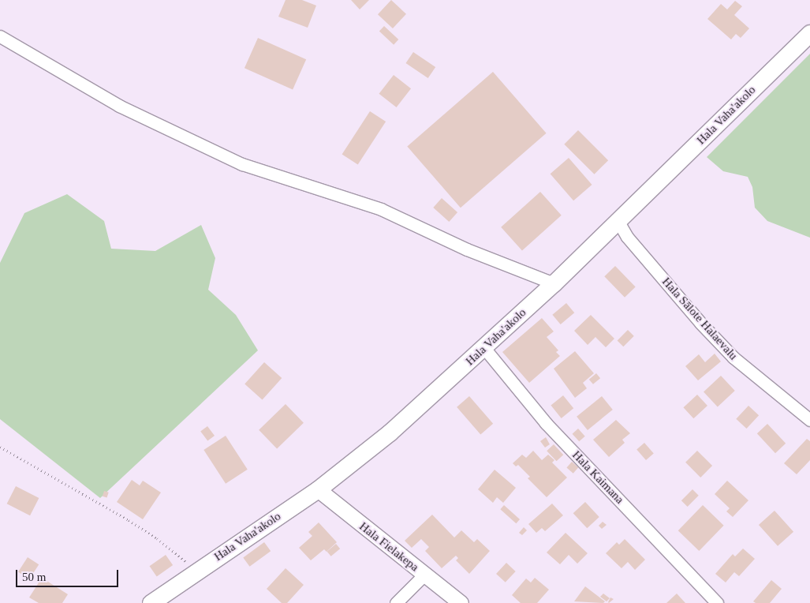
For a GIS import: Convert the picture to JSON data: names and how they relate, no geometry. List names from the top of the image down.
{
  "streets": {
    "main road": ["Hala Vaha'akolo"],
    "street": ["Hala Sālote Halaevalu", "Hala Kaimana", "Hala Fielakepa"]
  },
  "crossings": [
    ["Hala Vaha'akolo", "Hala Sālote Halaevalu"],
    ["Hala Vaha'akolo", "Hala Kaimana"],
    ["Hala Vaha'akolo", "Hala Fielakepa"]
  ],
  "scale_bar": "50 m"
}
